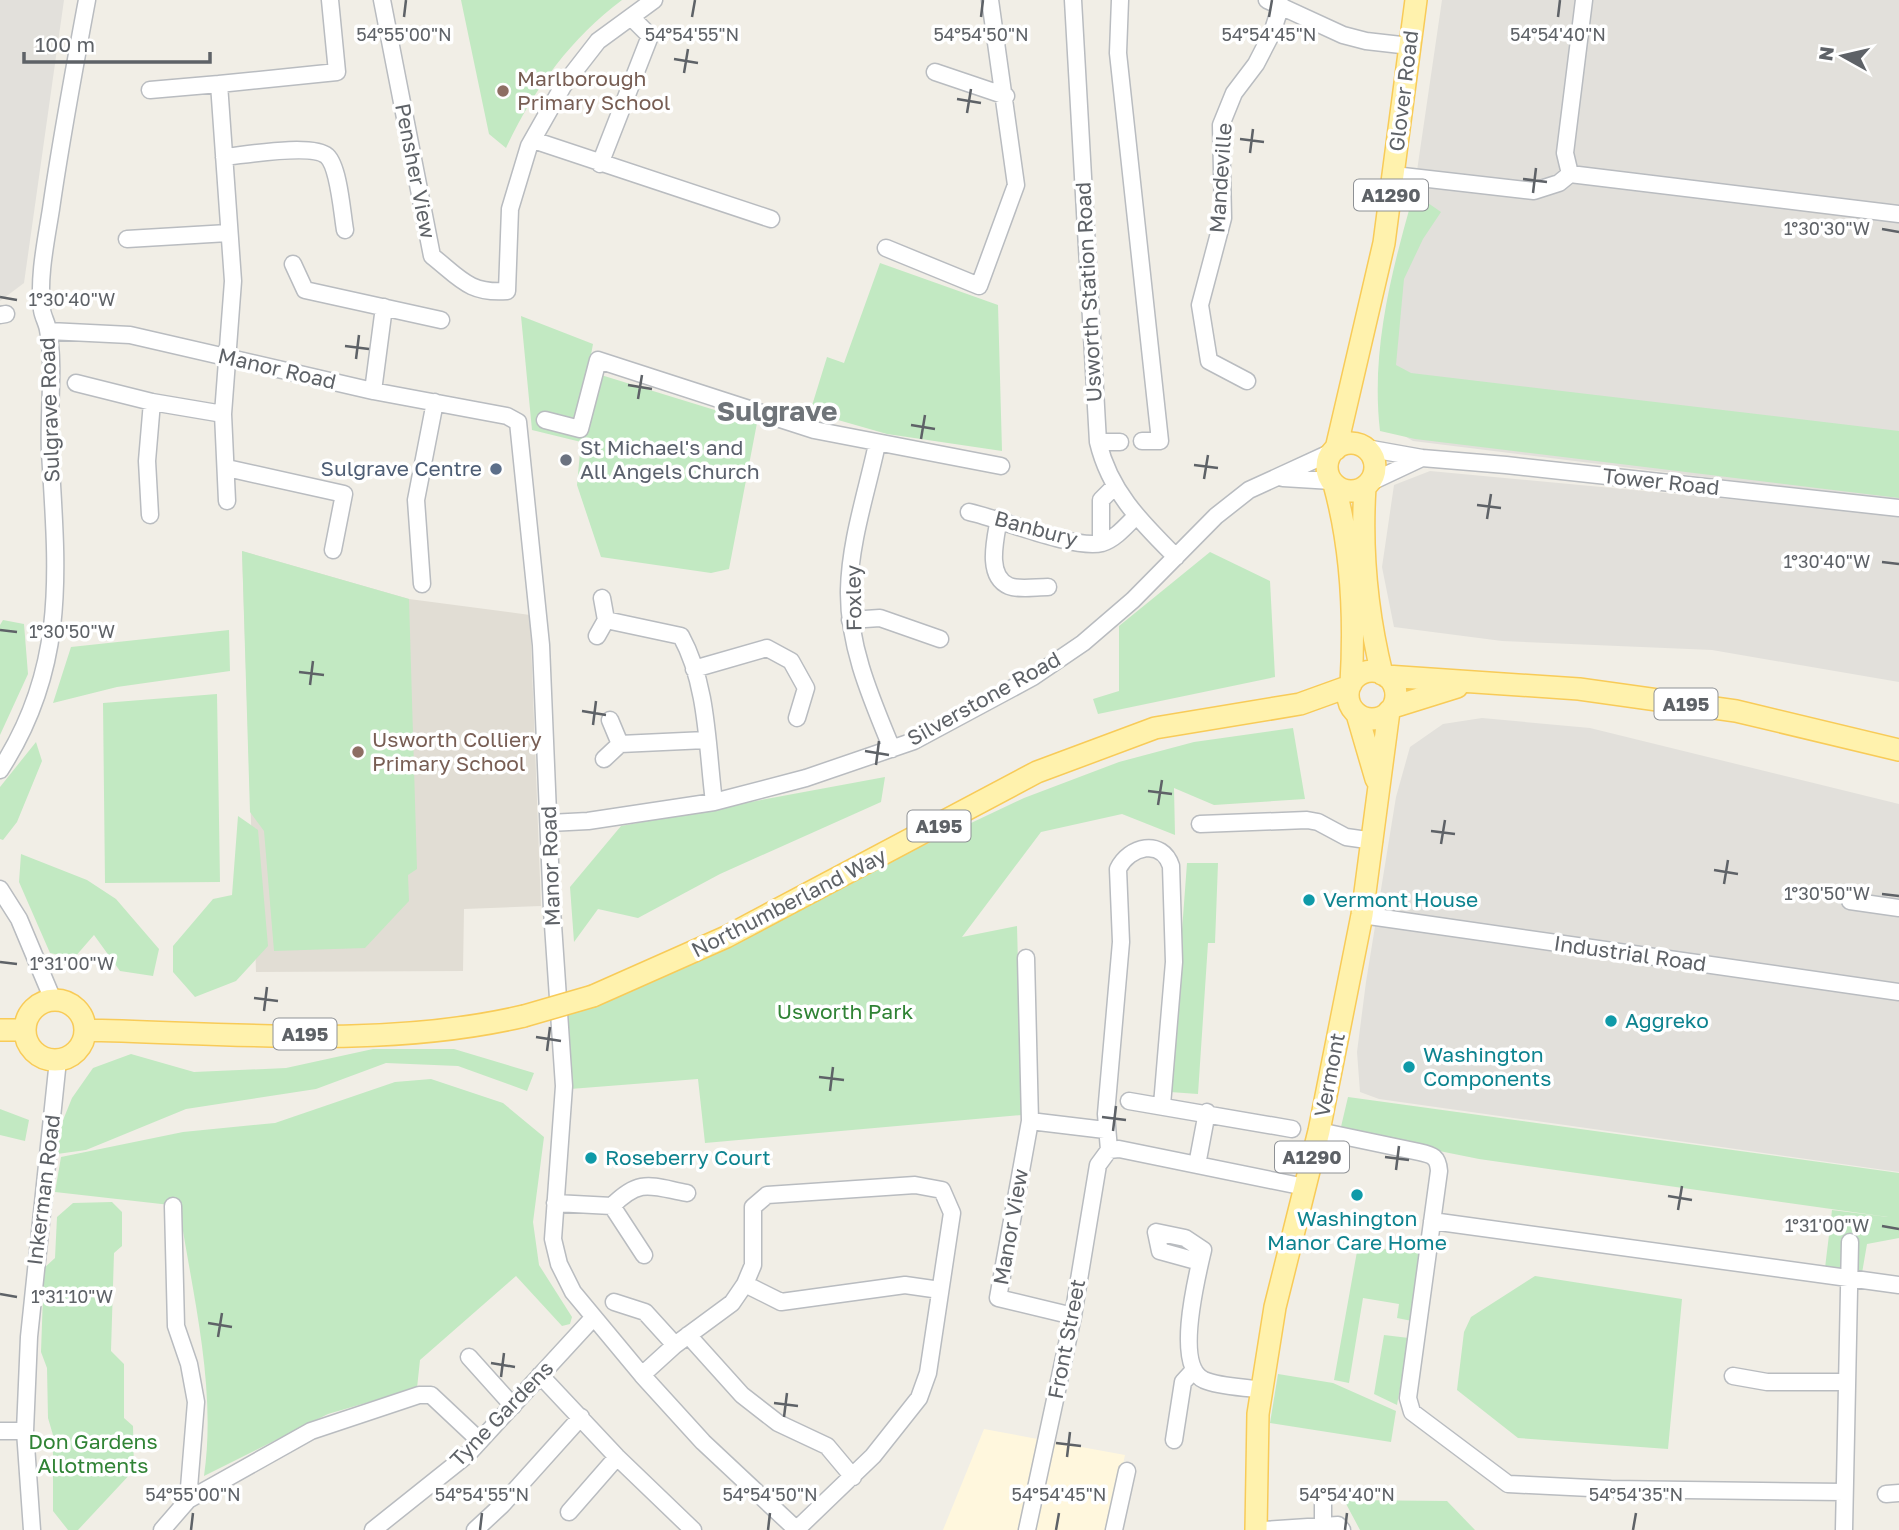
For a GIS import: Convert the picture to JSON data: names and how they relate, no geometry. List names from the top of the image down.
{
  "streets": {
    "main road": [
      "Glover Road",
      "A1290",
      "A195",
      "Northumberland Way",
      "Vermont"
    ],
    "street": [
      "Pensher View",
      "Mandeville",
      "Usworth Station Road",
      "Manor Road",
      "Sulgrave Road",
      "Tower Road",
      "Banbury",
      "Foxley",
      "Silverstone Road",
      "Industrial Road",
      "Inkerman Road",
      "Manor View",
      "Front Street",
      "Tyne Gardens"
    ]
  },
  "crossings": [
    ["Glover Road", "A1290"],
    ["Glover Road", "Tower Road"],
    ["Glover Road", "Silverstone Road"],
    ["A1290", "Tower Road"],
    ["A1290", "Silverstone Road"],
    ["A1290", "A195"],
    ["A1290", "Northumberland Way"],
    ["A1290", "Vermont"],
    ["Usworth Station Road", "Banbury"],
    ["Usworth Station Road", "Silverstone Road"],
    ["Manor Road", "Sulgrave Road"],
    ["Manor Road", "Silverstone Road"],
    ["Manor Road", "Tyne Gardens"],
    ["Tower Road", "Silverstone Road"],
    ["Foxley", "Silverstone Road"],
    ["A195", "Northumberland Way"],
    ["A195", "Vermont"],
    ["Northumberland Way", "Vermont"],
    ["Northumberland Way", "Inkerman Road"],
    ["Industrial Road", "Vermont"],
    ["Manor View", "Front Street"]
  ],
  "districts": ["Sulgrave"],
  "parks": ["Usworth Park", "Don Gardens Allotments"],
  "places": [
    "Marlborough Primary School",
    "St Michael's and All Angels Church",
    "Sulgrave Centre",
    "Usworth Colliery Primary School",
    "Vermont House",
    "Aggreko",
    "Washington Components",
    "Roseberry Court",
    "Washington Manor Care Home"
  ],
  "scale_bar": "100 m",
  "north": "left",
  "coordinates": [
    "54°55'00\"N",
    "54°54'55\"N",
    "54°54'50\"N",
    "54°54'45\"N",
    "54°54'40\"N",
    "1°30'30\"W",
    "1°30'40\"W",
    "1°30'50\"W",
    "1°31'00\"W",
    "1°31'10\"W",
    "54°54'35\"N"
  ]
}
